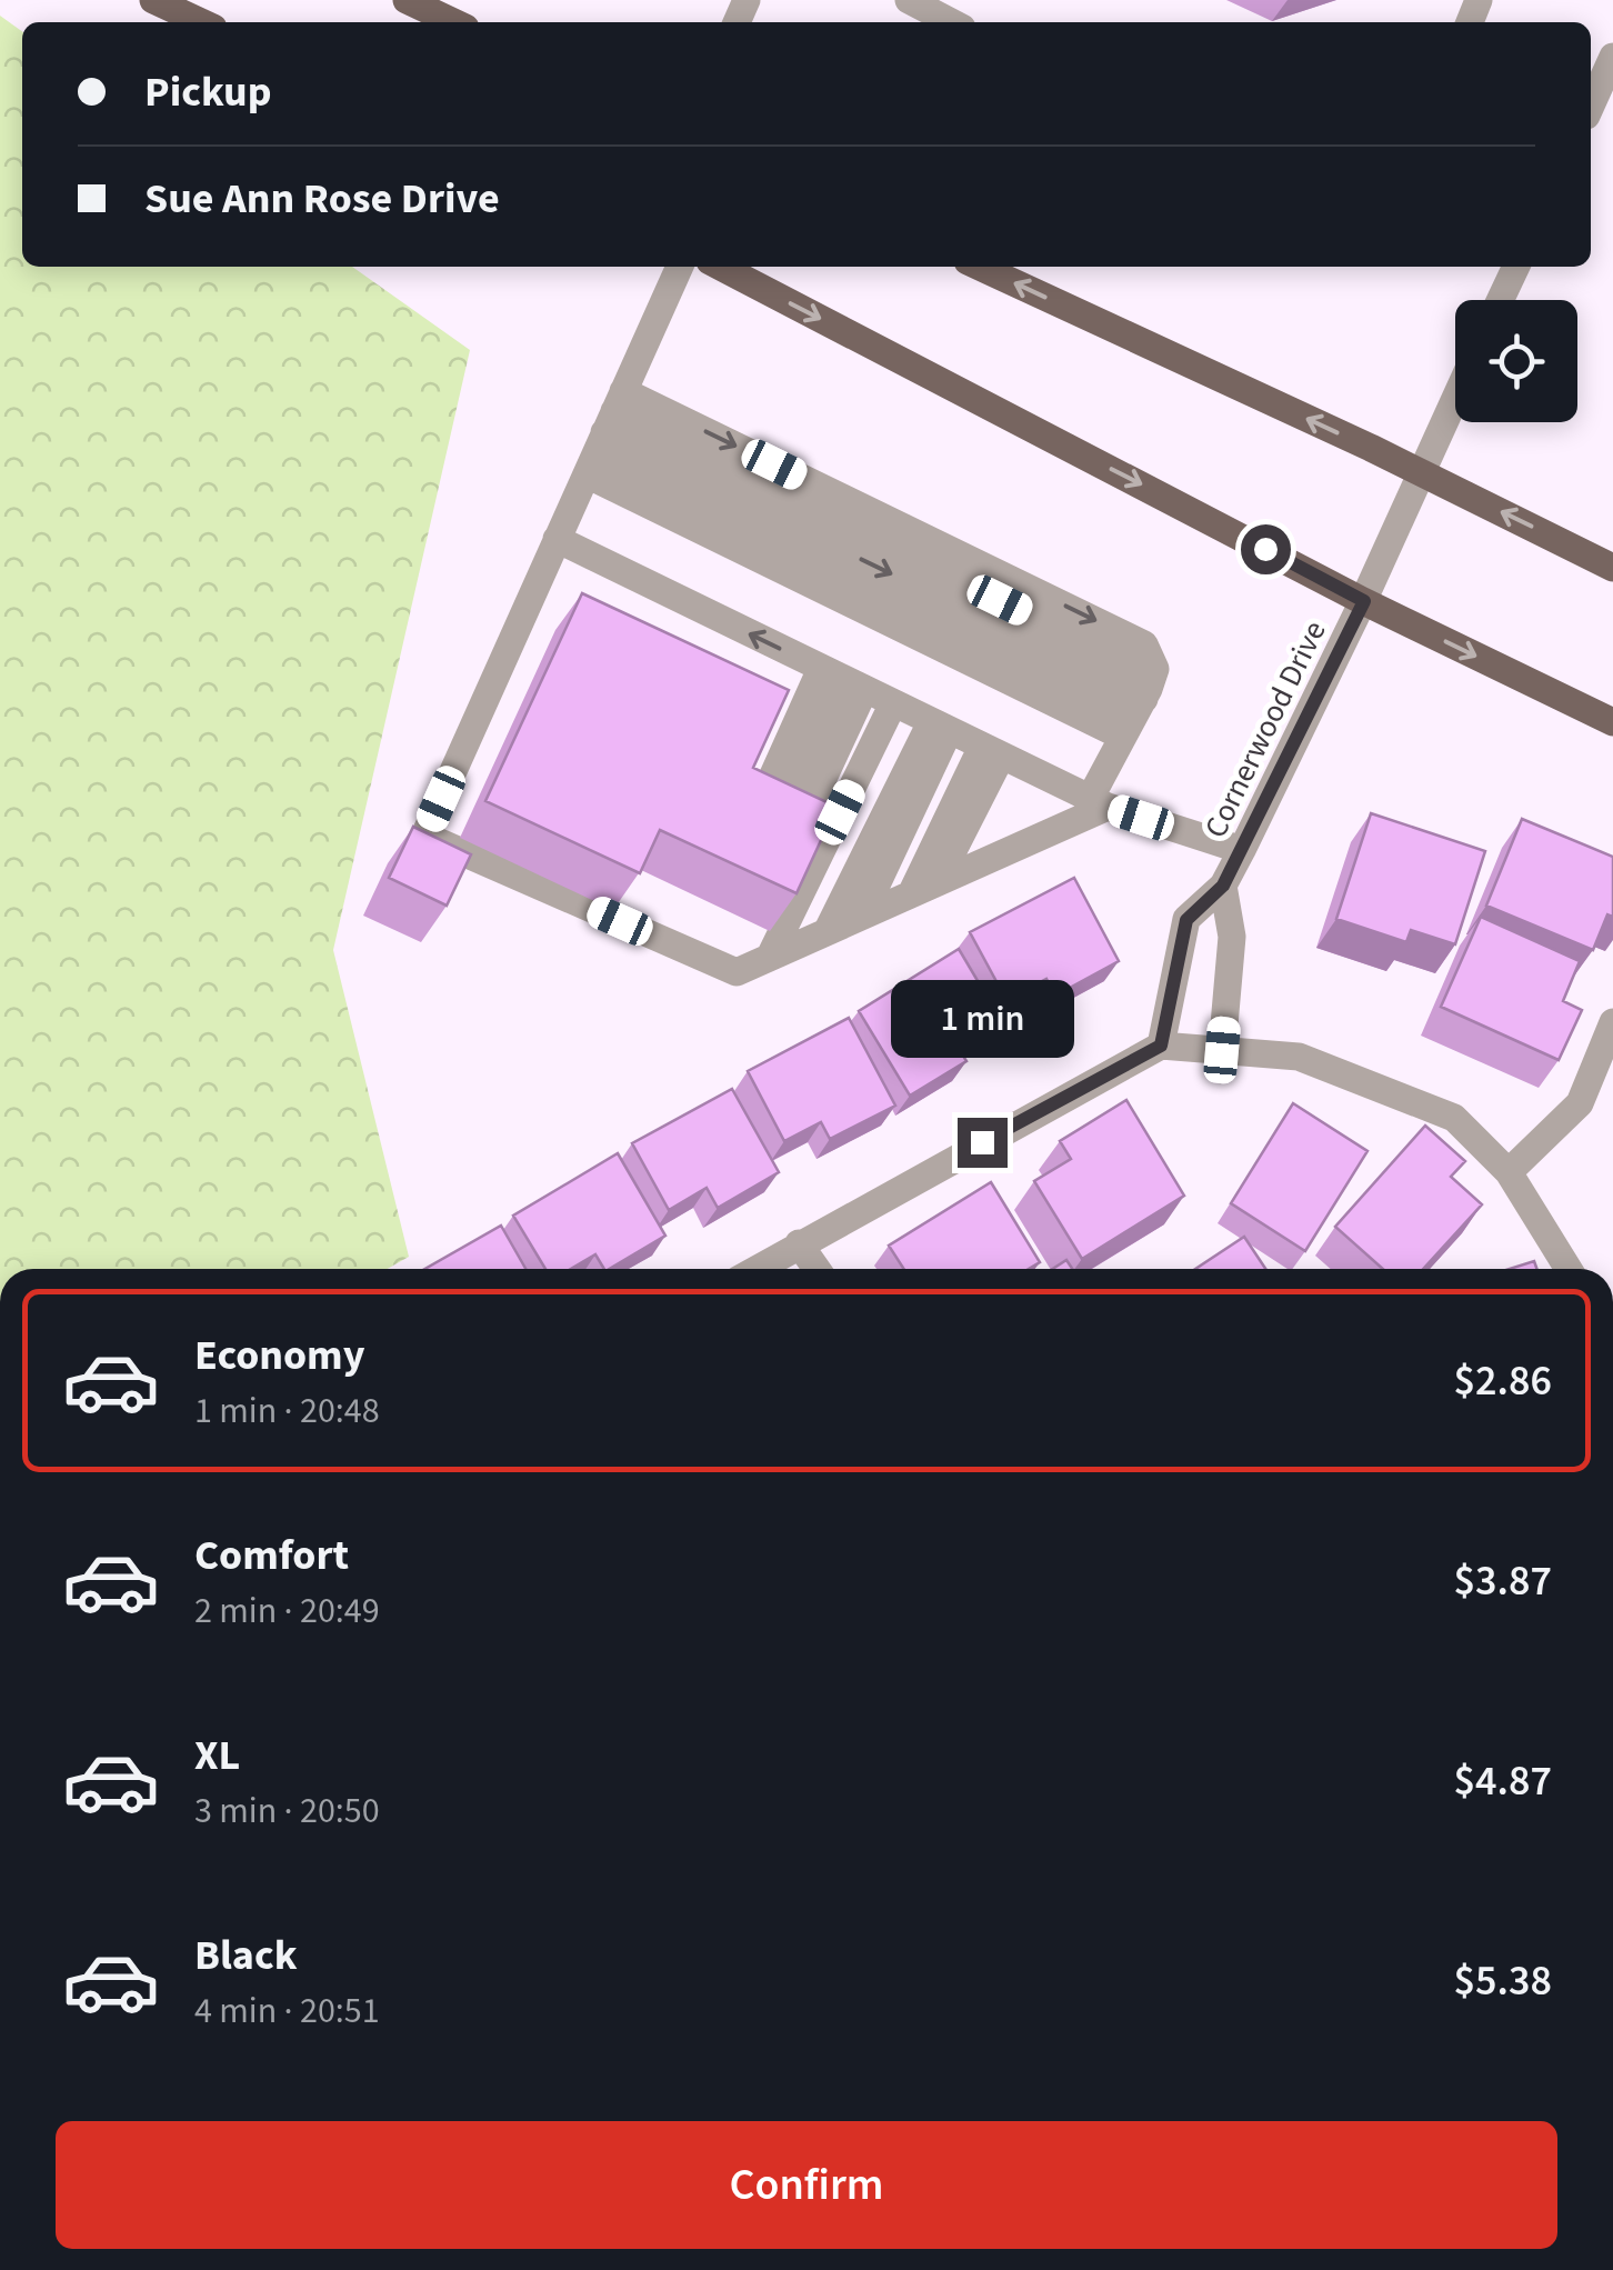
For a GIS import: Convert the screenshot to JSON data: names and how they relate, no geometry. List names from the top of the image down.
{
  "streets": {
    "street": ["Cornerwood Drive"]
  },
  "page": {
    "banner": ["Pickup", "Sue Ann Rose Drive"],
    "bubble": "1 min",
    "list": [
      {
        "name": "Economy",
        "note": "1 min · 20:48",
        "value": "$2.86"
      },
      {
        "name": "Comfort",
        "note": "2 min · 20:49",
        "value": "$3.87"
      },
      {
        "name": "XL",
        "note": "3 min · 20:50",
        "value": "$4.87"
      },
      {
        "name": "Black",
        "note": "4 min · 20:51",
        "value": "$5.38"
      }
    ],
    "buttons": "Confirm"
  }
}
